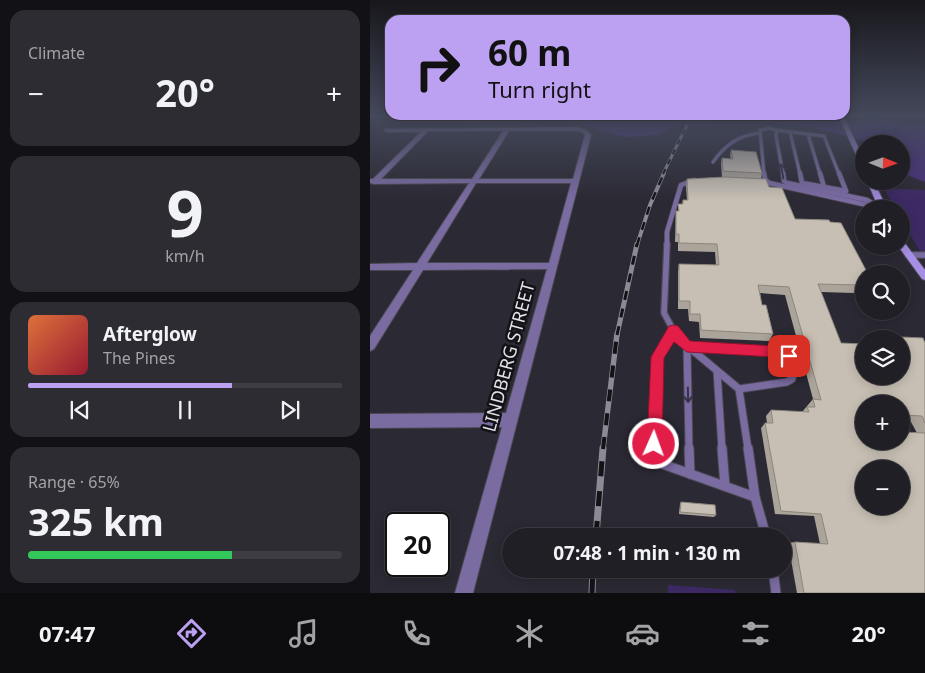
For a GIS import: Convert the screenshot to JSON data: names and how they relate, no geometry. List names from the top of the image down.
{
  "streets": {
    "street": ["LINDBERG STREET"]
  },
  "north": "right",
  "page": {
    "tile": [
      "Climate",
      ["9", "km/h"],
      ["Range · 65%", "325 km"]
    ],
    "turn": ["60 m", "Turn right"],
    "heat": ["−", "20°", "+"],
    "map_buttons": ["+", "−"],
    "song": ["Afterglow", "The Pines"],
    "limit": "20",
    "trip": "07:48 · 1 min · 130 m",
    "tabs": ["07:47", "20°"]
  }
}
